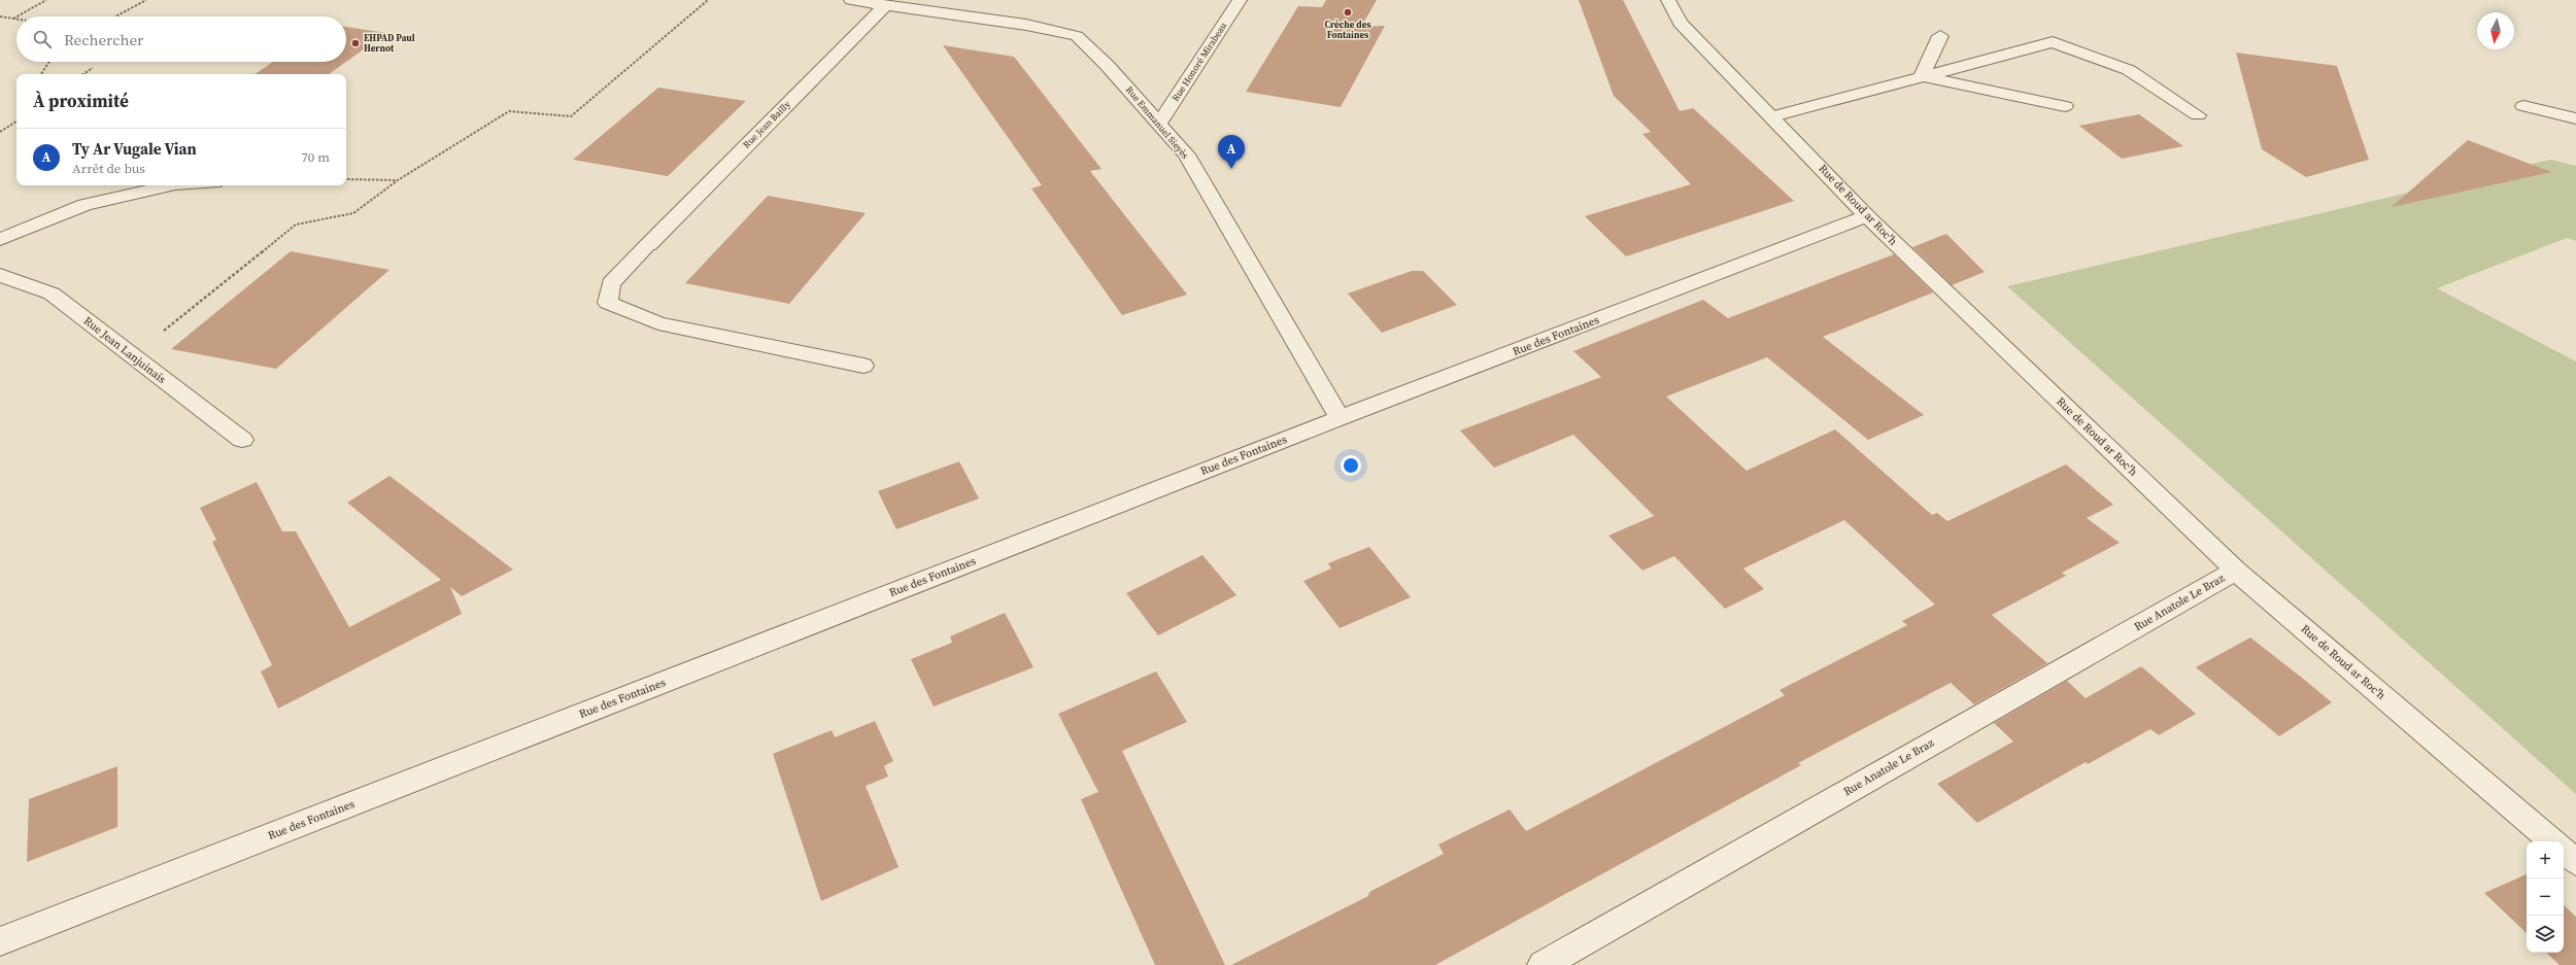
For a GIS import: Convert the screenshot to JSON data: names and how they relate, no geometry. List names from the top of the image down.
{
  "streets": {
    "street": [
      "Rue Honoré Mirabeau",
      "Rue Emmanuel Sieyès",
      "Rue Jean Bailly",
      "Rue de Roud ar Roc'h",
      "Rue des Fontaines",
      "Rue Jean Lanjuinais",
      "Rue Anatole Le Braz"
    ]
  },
  "crossings": [
    ["Rue Honoré Mirabeau", "Rue Emmanuel Sieyès"],
    ["Rue Emmanuel Sieyès", "Rue Jean Bailly"],
    ["Rue Emmanuel Sieyès", "Rue des Fontaines"],
    ["Rue de Roud ar Roc'h", "Rue des Fontaines"],
    ["Rue de Roud ar Roc'h", "Rue Anatole Le Braz"]
  ],
  "places": ["Crèche des Fontaines", "EHPAD Paul Hernot"],
  "north": "bottom",
  "page": {
    "search": "Rechercher",
    "heading": "À proximité",
    "list": [
      {
        "mark": "A",
        "name": "Ty Ar Vugale Vian",
        "note": "Arrêt de bus",
        "value": "70 m"
      }
    ],
    "pins": "A",
    "map_buttons": ["+", "−"]
  }
}
